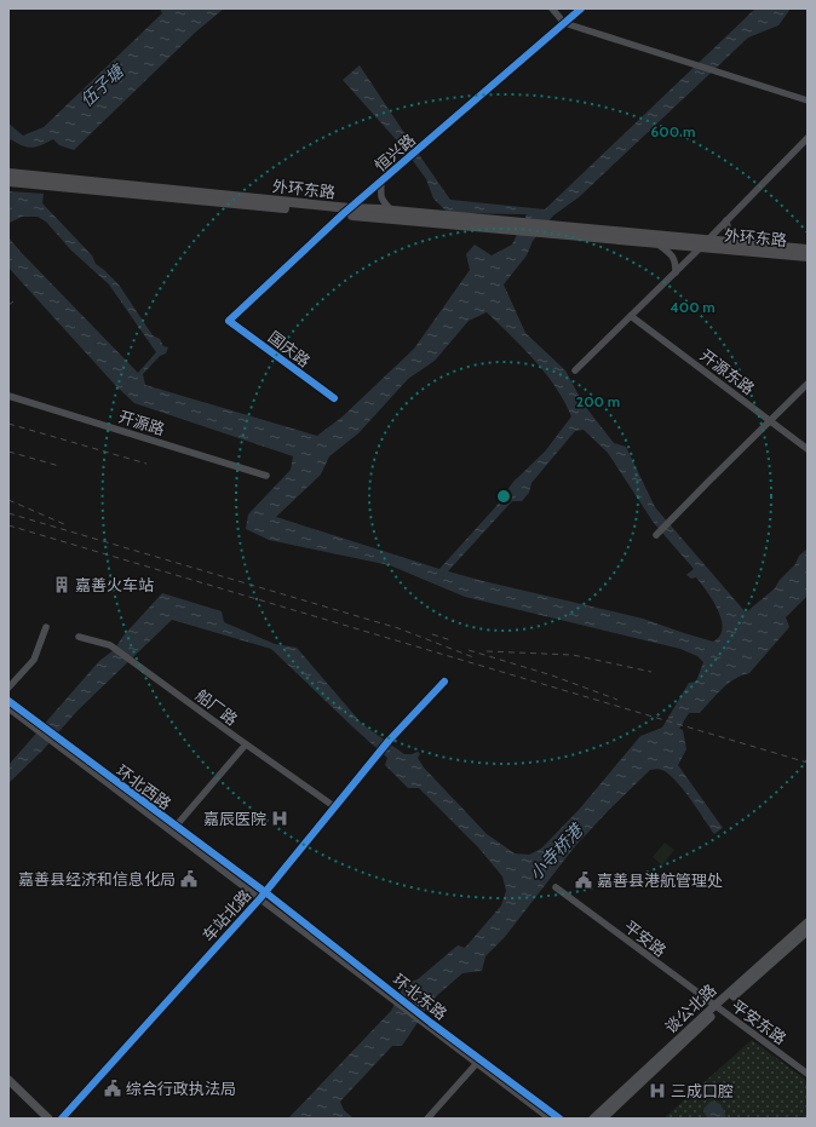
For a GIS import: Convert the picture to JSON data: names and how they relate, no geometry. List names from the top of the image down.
{
  "streets": {
    "highway": ["外环东路"],
    "main road": ["谈公北路"],
    "street": [
      "恒兴路",
      "国庆路",
      "开源东路",
      "开源路",
      "船厂路",
      "环北西路",
      "车站北路",
      "平安路",
      "环北东路",
      "平安东路"
    ]
  },
  "crossings": [
    ["恒兴路", "外环东路"],
    ["恒兴路", "国庆路"],
    ["船厂路", "车站北路"],
    ["环北西路", "车站北路"],
    ["环北西路", "环北东路"],
    ["车站北路", "环北东路"],
    ["平安路", "谈公北路"],
    ["平安路", "平安东路"],
    ["谈公北路", "平安东路"]
  ],
  "water": ["伍子塘", "小寺桥港"],
  "places": {
    "building": ["嘉善火车站"],
    "hospital": ["嘉辰医院", "三成口腔"],
    "public building": ["嘉善县经济和信息化局", "嘉善县港航管理处", "综合行政执法局"]
  },
  "rings": ["600 m", "400 m", "200 m"]
}
